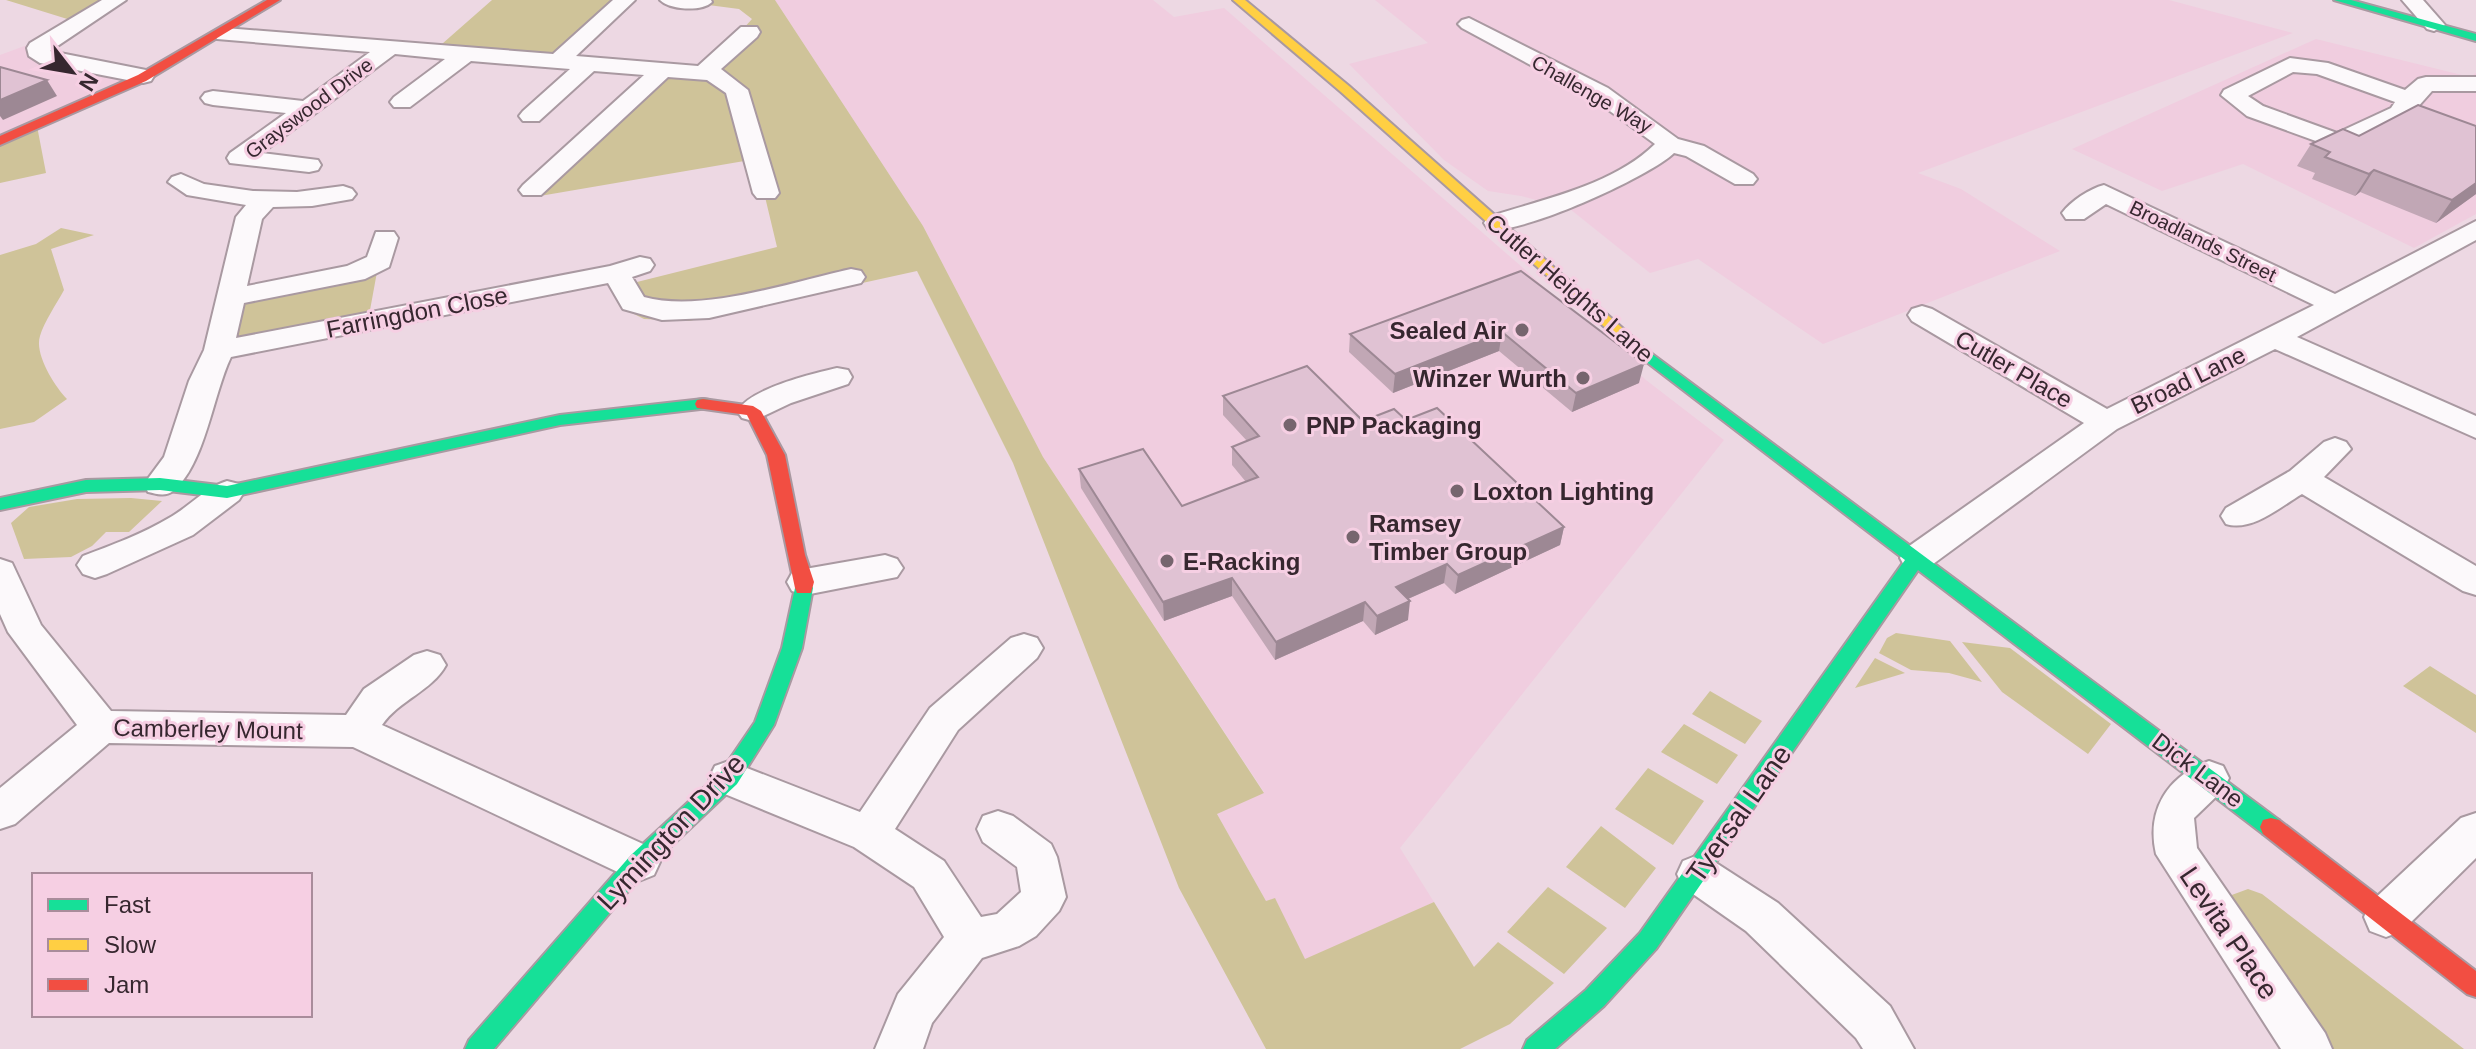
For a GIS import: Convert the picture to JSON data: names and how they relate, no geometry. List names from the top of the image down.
{
  "streets": {
    "main road": [
      "Cutler Heights Lane",
      "Dick Lane",
      "Tyersal Lane",
      "Lymington Drive"
    ],
    "street": [
      "Challenge Way",
      "Grayswood Drive",
      "Broadlands Street",
      "Farringdon Close",
      "Cutler Place",
      "Broad Lane",
      "Camberley Mount",
      "Levita Place"
    ]
  },
  "crossings": [
    ["Challenge Way", "Cutler Heights Lane"],
    ["Broadlands Street", "Broad Lane"],
    ["Cutler Heights Lane", "Broad Lane"],
    ["Cutler Heights Lane", "Dick Lane"],
    ["Cutler Heights Lane", "Tyersal Lane"],
    ["Cutler Place", "Broad Lane"],
    ["Broad Lane", "Dick Lane"],
    ["Broad Lane", "Tyersal Lane"],
    ["Camberley Mount", "Lymington Drive"],
    ["Dick Lane", "Tyersal Lane"],
    ["Dick Lane", "Levita Place"]
  ],
  "places": [
    "Sealed Air",
    "Winzer Wurth",
    "PNP Packaging",
    "Loxton Lighting",
    "Ramsey Timber Group",
    "E-Racking"
  ],
  "legend": ["Fast", "Slow", "Jam"],
  "north": "bottom right"
}
